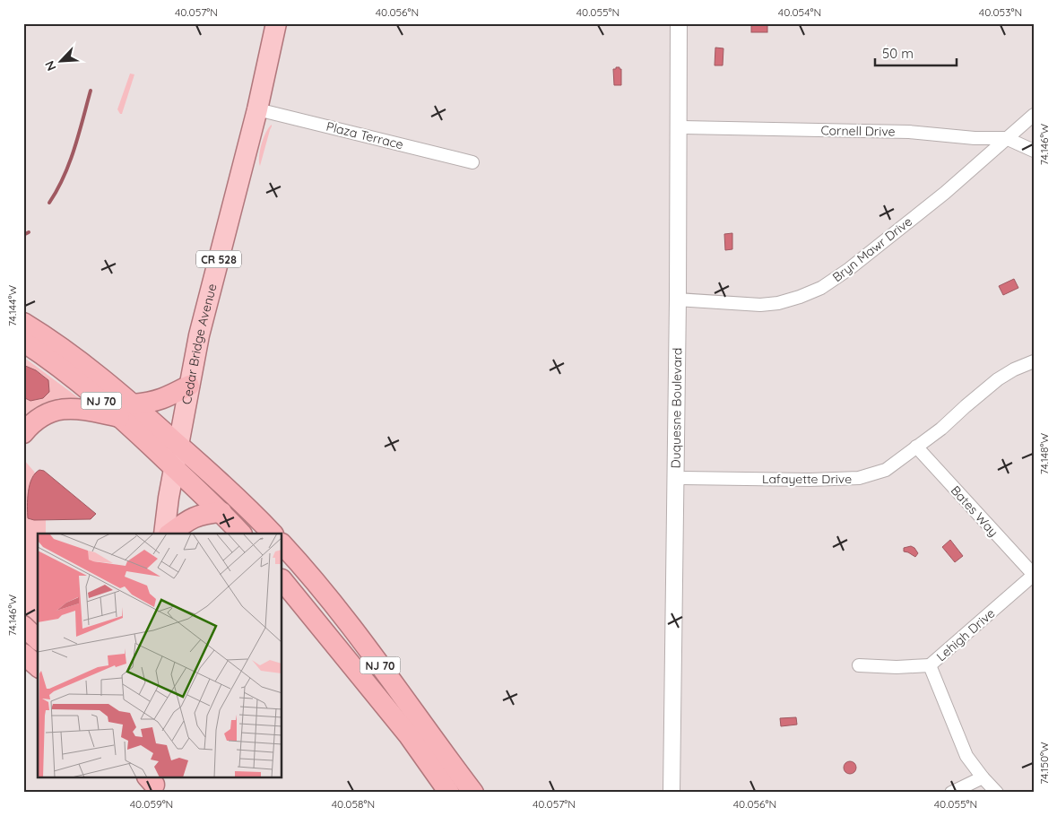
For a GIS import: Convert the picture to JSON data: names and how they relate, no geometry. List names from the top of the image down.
{
  "streets": {
    "highway": ["NJ 70"],
    "main road": ["CR 528", "Cedar Bridge Avenue"],
    "street": [
      "Cornell Drive",
      "Plaza Terrace",
      "Bryn Mawr Drive",
      "Duquesne Boulevard",
      "Lafayette Drive",
      "Bates Way",
      "Lehigh Drive"
    ]
  },
  "crossings": [
    ["Cornell Drive", "Bryn Mawr Drive"],
    ["Cornell Drive", "Duquesne Boulevard"],
    ["Plaza Terrace", "Cedar Bridge Avenue"],
    ["Bryn Mawr Drive", "Duquesne Boulevard"],
    ["Cedar Bridge Avenue", "NJ 70"],
    ["Duquesne Boulevard", "Lafayette Drive"],
    ["Lafayette Drive", "Bates Way"],
    ["Bates Way", "Lehigh Drive"]
  ],
  "scale_bar": "50 m",
  "north": "bottom left",
  "coordinates": [
    "40.057°N",
    "40.056°N",
    "40.055°N",
    "40.054°N",
    "40.053°N",
    "74.146°W",
    "74.144°W",
    "74.148°W",
    "74.150°W",
    "40.059°N",
    "40.058°N"
  ]
}
